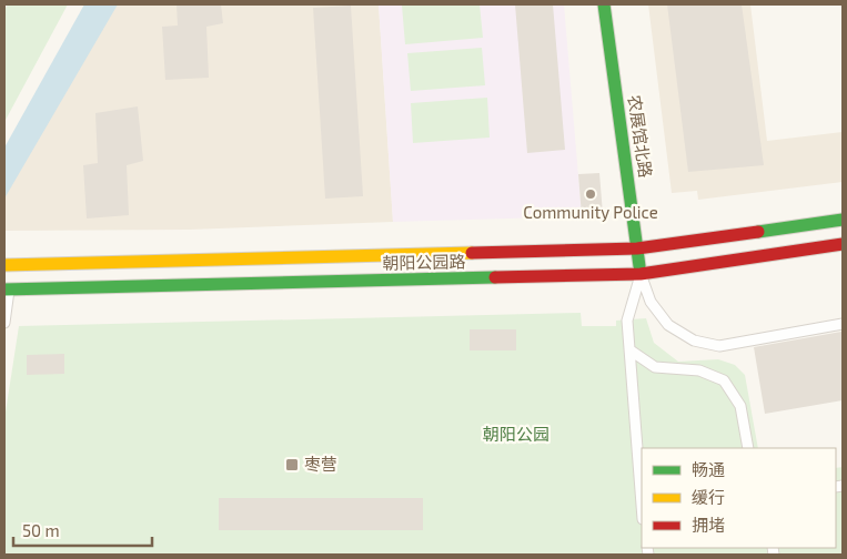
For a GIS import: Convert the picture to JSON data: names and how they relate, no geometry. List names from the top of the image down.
{
  "streets": {
    "main road": ["农展馆北路", "朝阳公园路"]
  },
  "crossings": [
    ["农展馆北路", "朝阳公园路"]
  ],
  "parks": ["朝阳公园"],
  "places": {
    "other": ["Community Police"],
    "transit": ["枣营"]
  },
  "legend": ["畅通", "缓行", "拥堵"],
  "scale_bar": "50 m"
}
